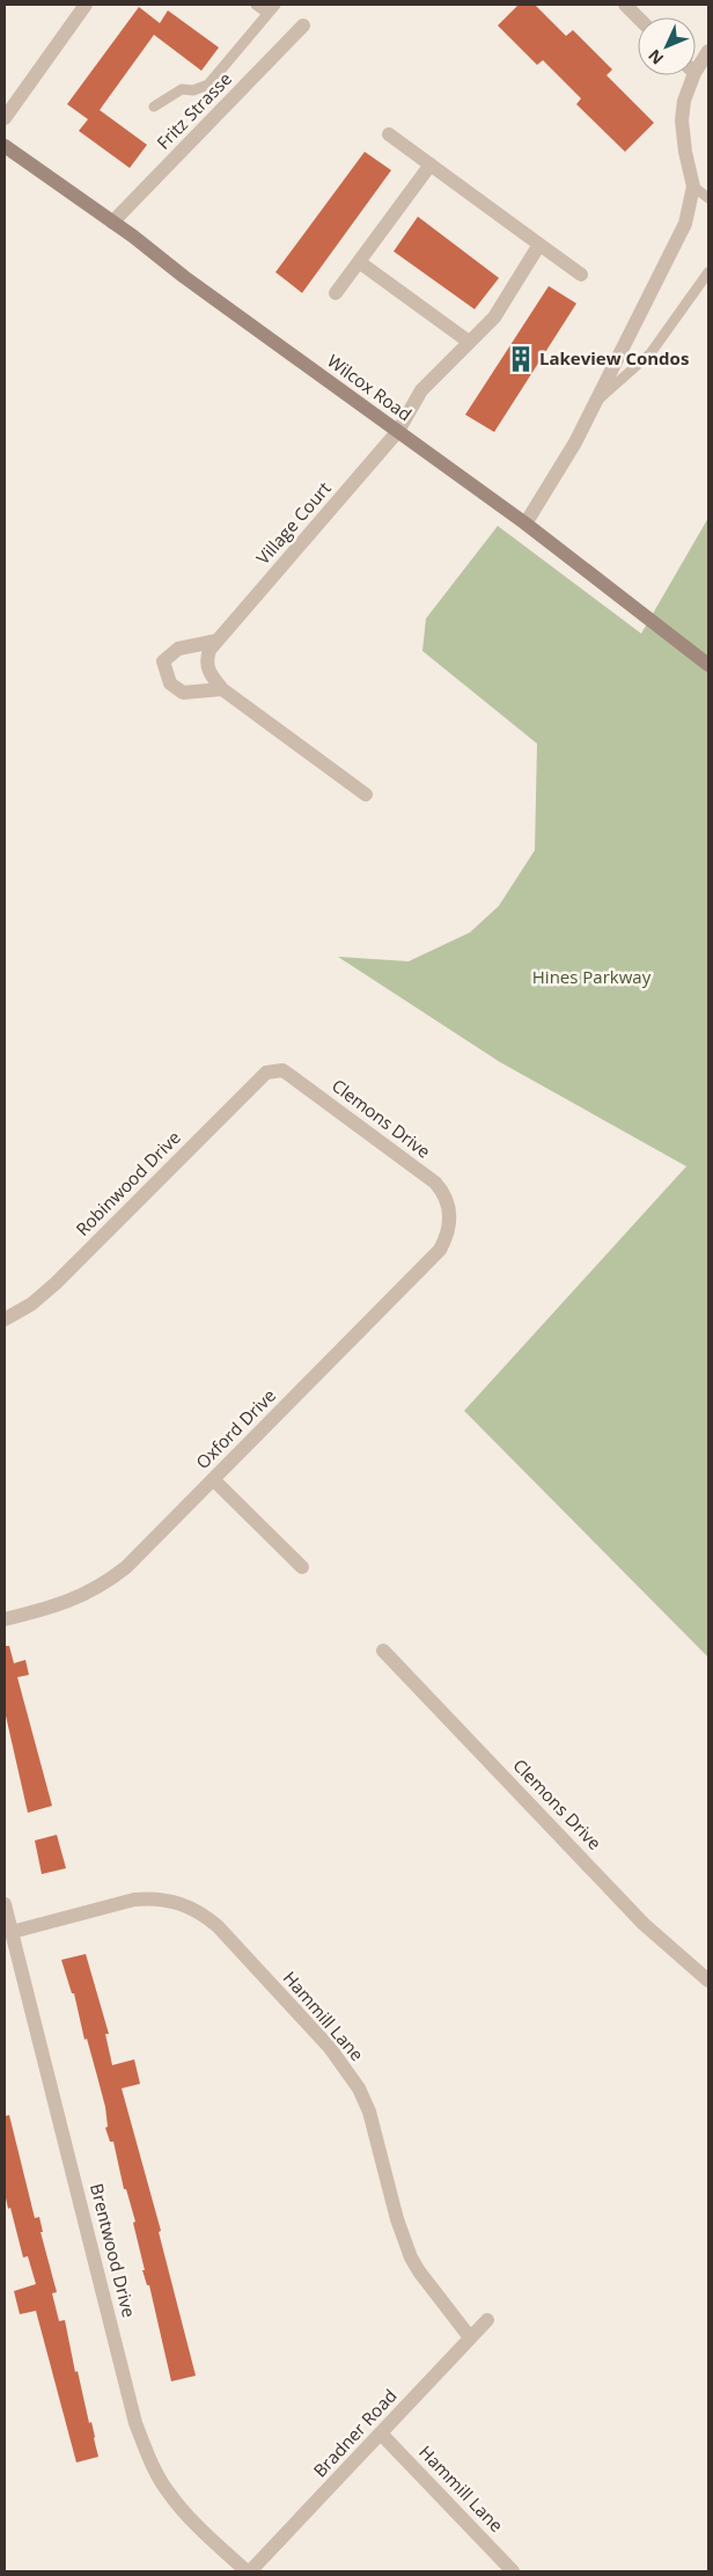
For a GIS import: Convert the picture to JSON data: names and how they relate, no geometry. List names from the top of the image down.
{
  "streets": {
    "street": [
      "Fritz Strasse",
      "Wilcox Road",
      "Village Court",
      "Clemons Drive",
      "Robinwood Drive",
      "Oxford Drive",
      "Hammill Lane",
      "Brentwood Drive",
      "Bradner Road"
    ]
  },
  "crossings": [
    ["Fritz Strasse", "Wilcox Road"],
    ["Wilcox Road", "Village Court"],
    ["Clemons Drive", "Robinwood Drive"],
    ["Clemons Drive", "Oxford Drive"],
    ["Hammill Lane", "Brentwood Drive"],
    ["Hammill Lane", "Bradner Road"],
    ["Brentwood Drive", "Bradner Road"]
  ],
  "parks": ["Hines Parkway"],
  "places": {
    "building": ["Lakeview Condos"]
  },
  "north": "bottom left"
}
